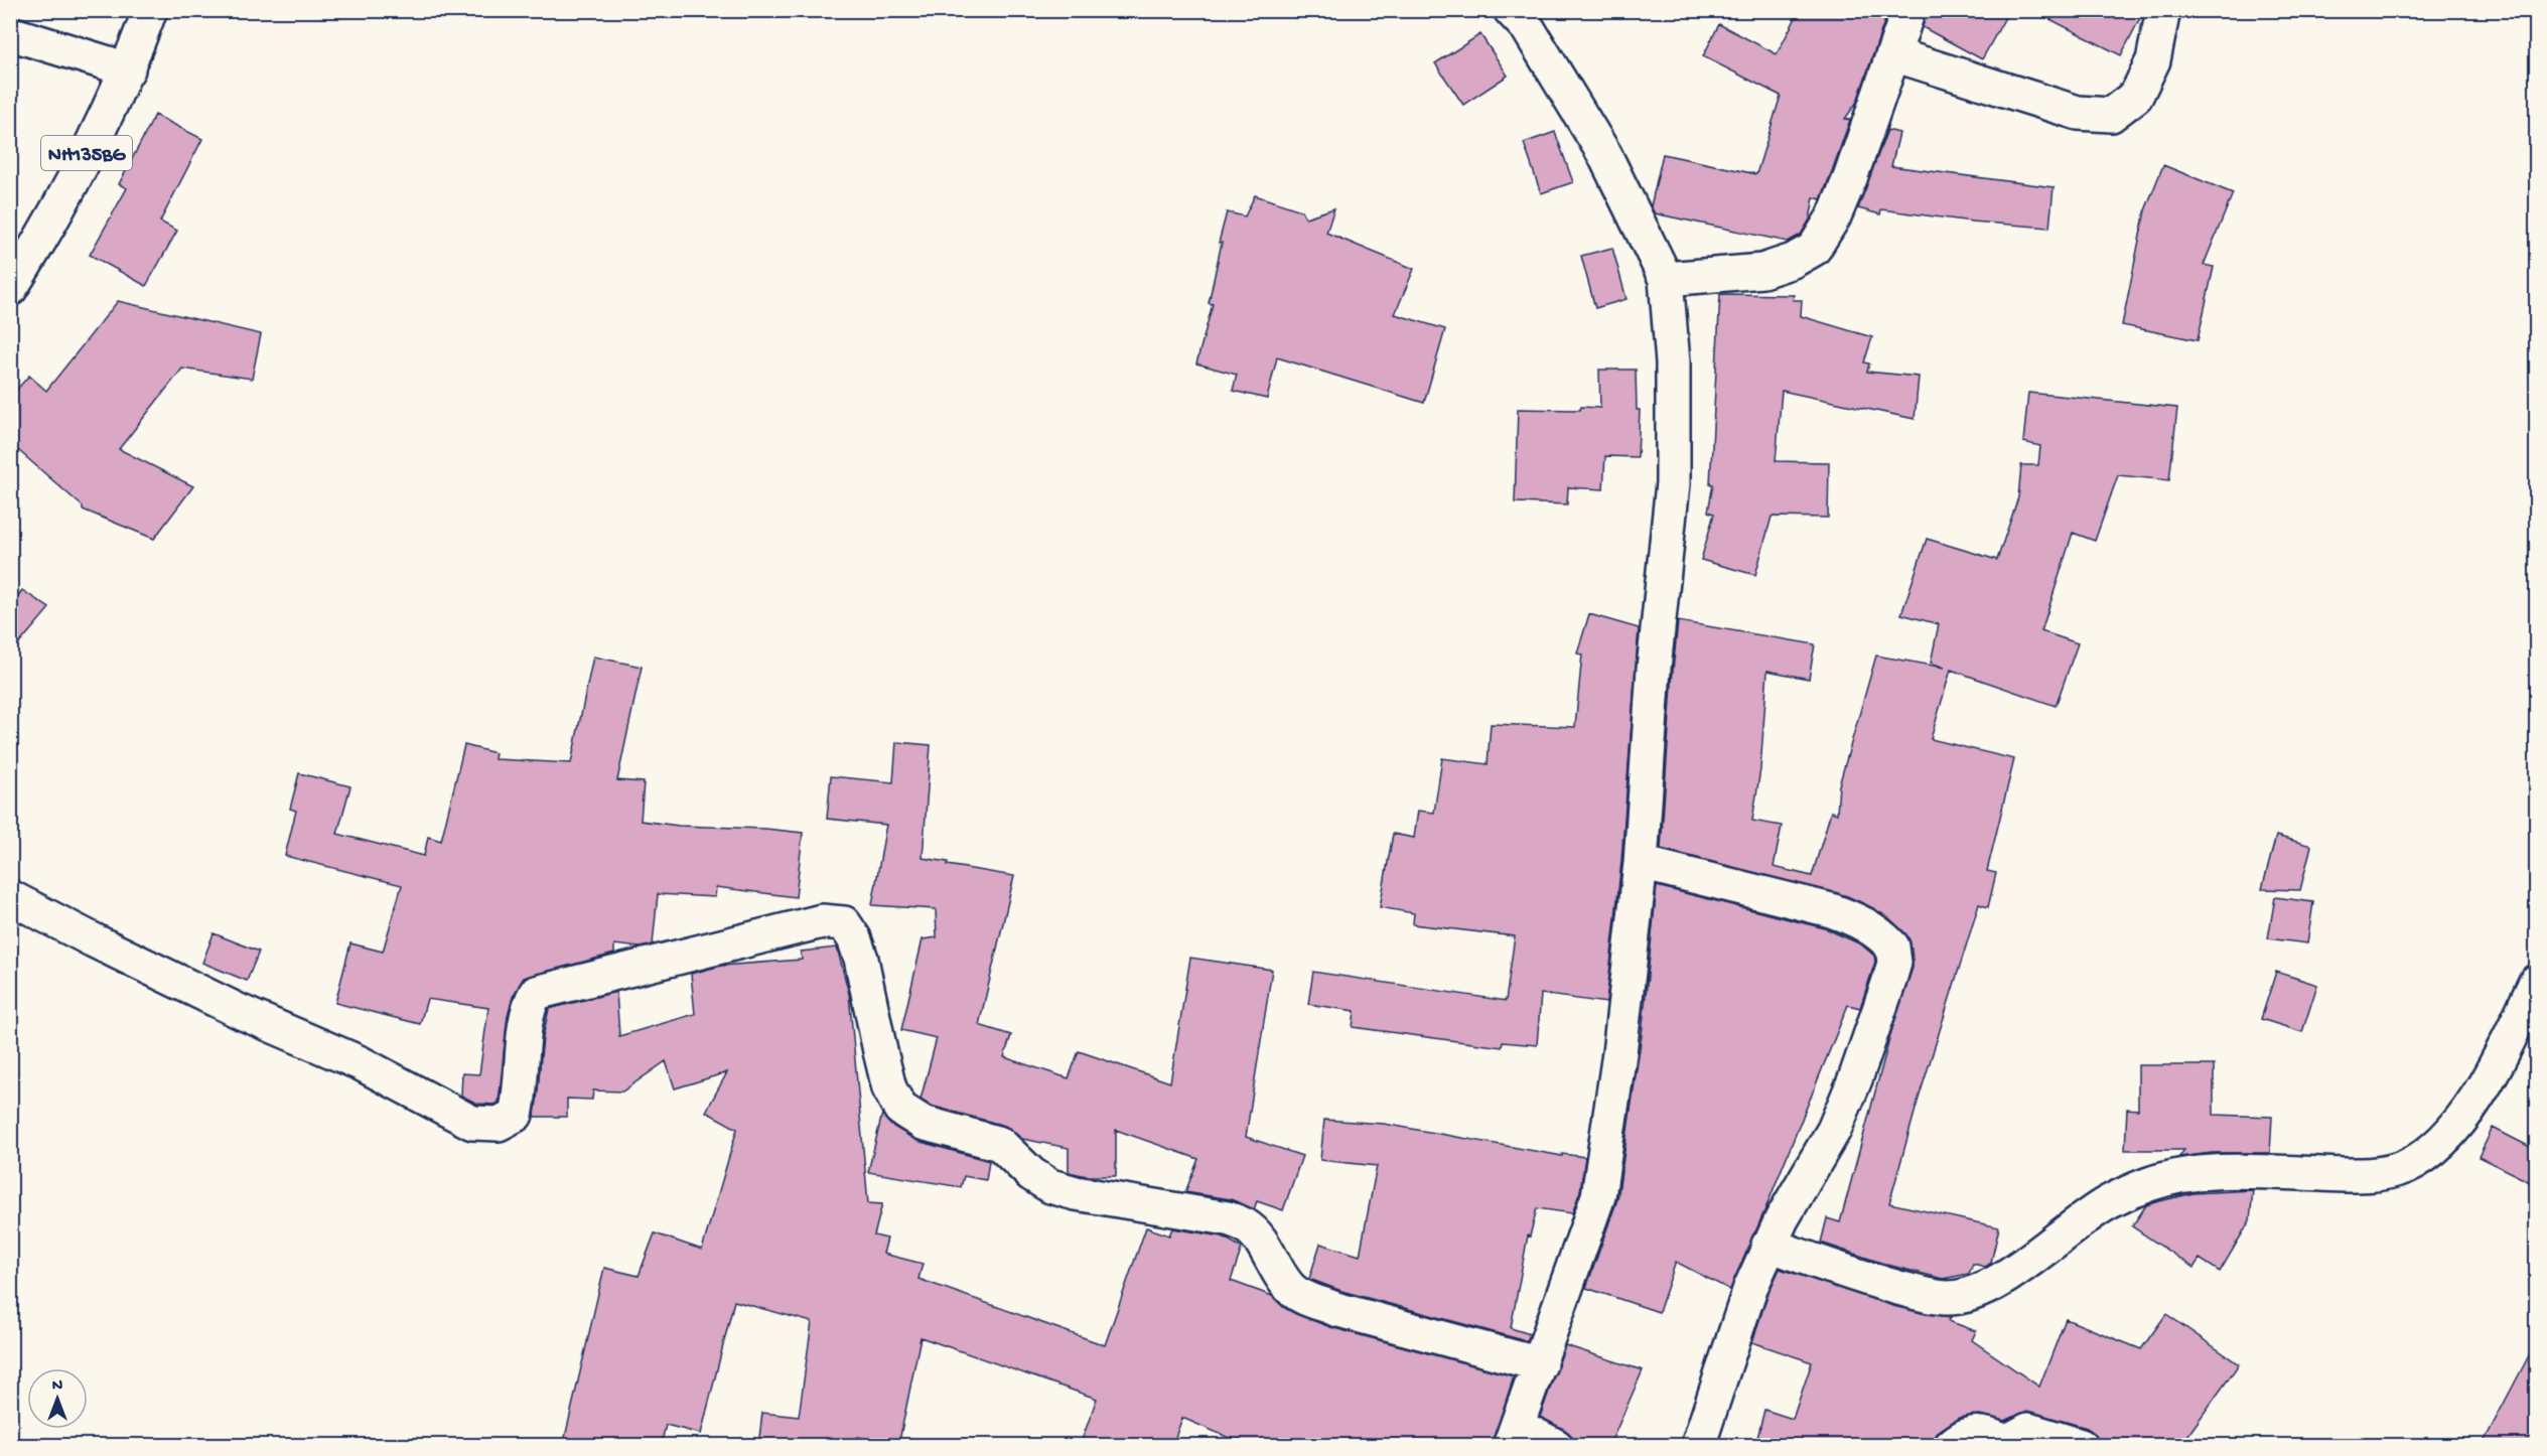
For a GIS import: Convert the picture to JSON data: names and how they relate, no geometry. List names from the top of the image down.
{
  "streets": {
    "main road": ["NH135BG"]
  },
  "north": "top"
}
